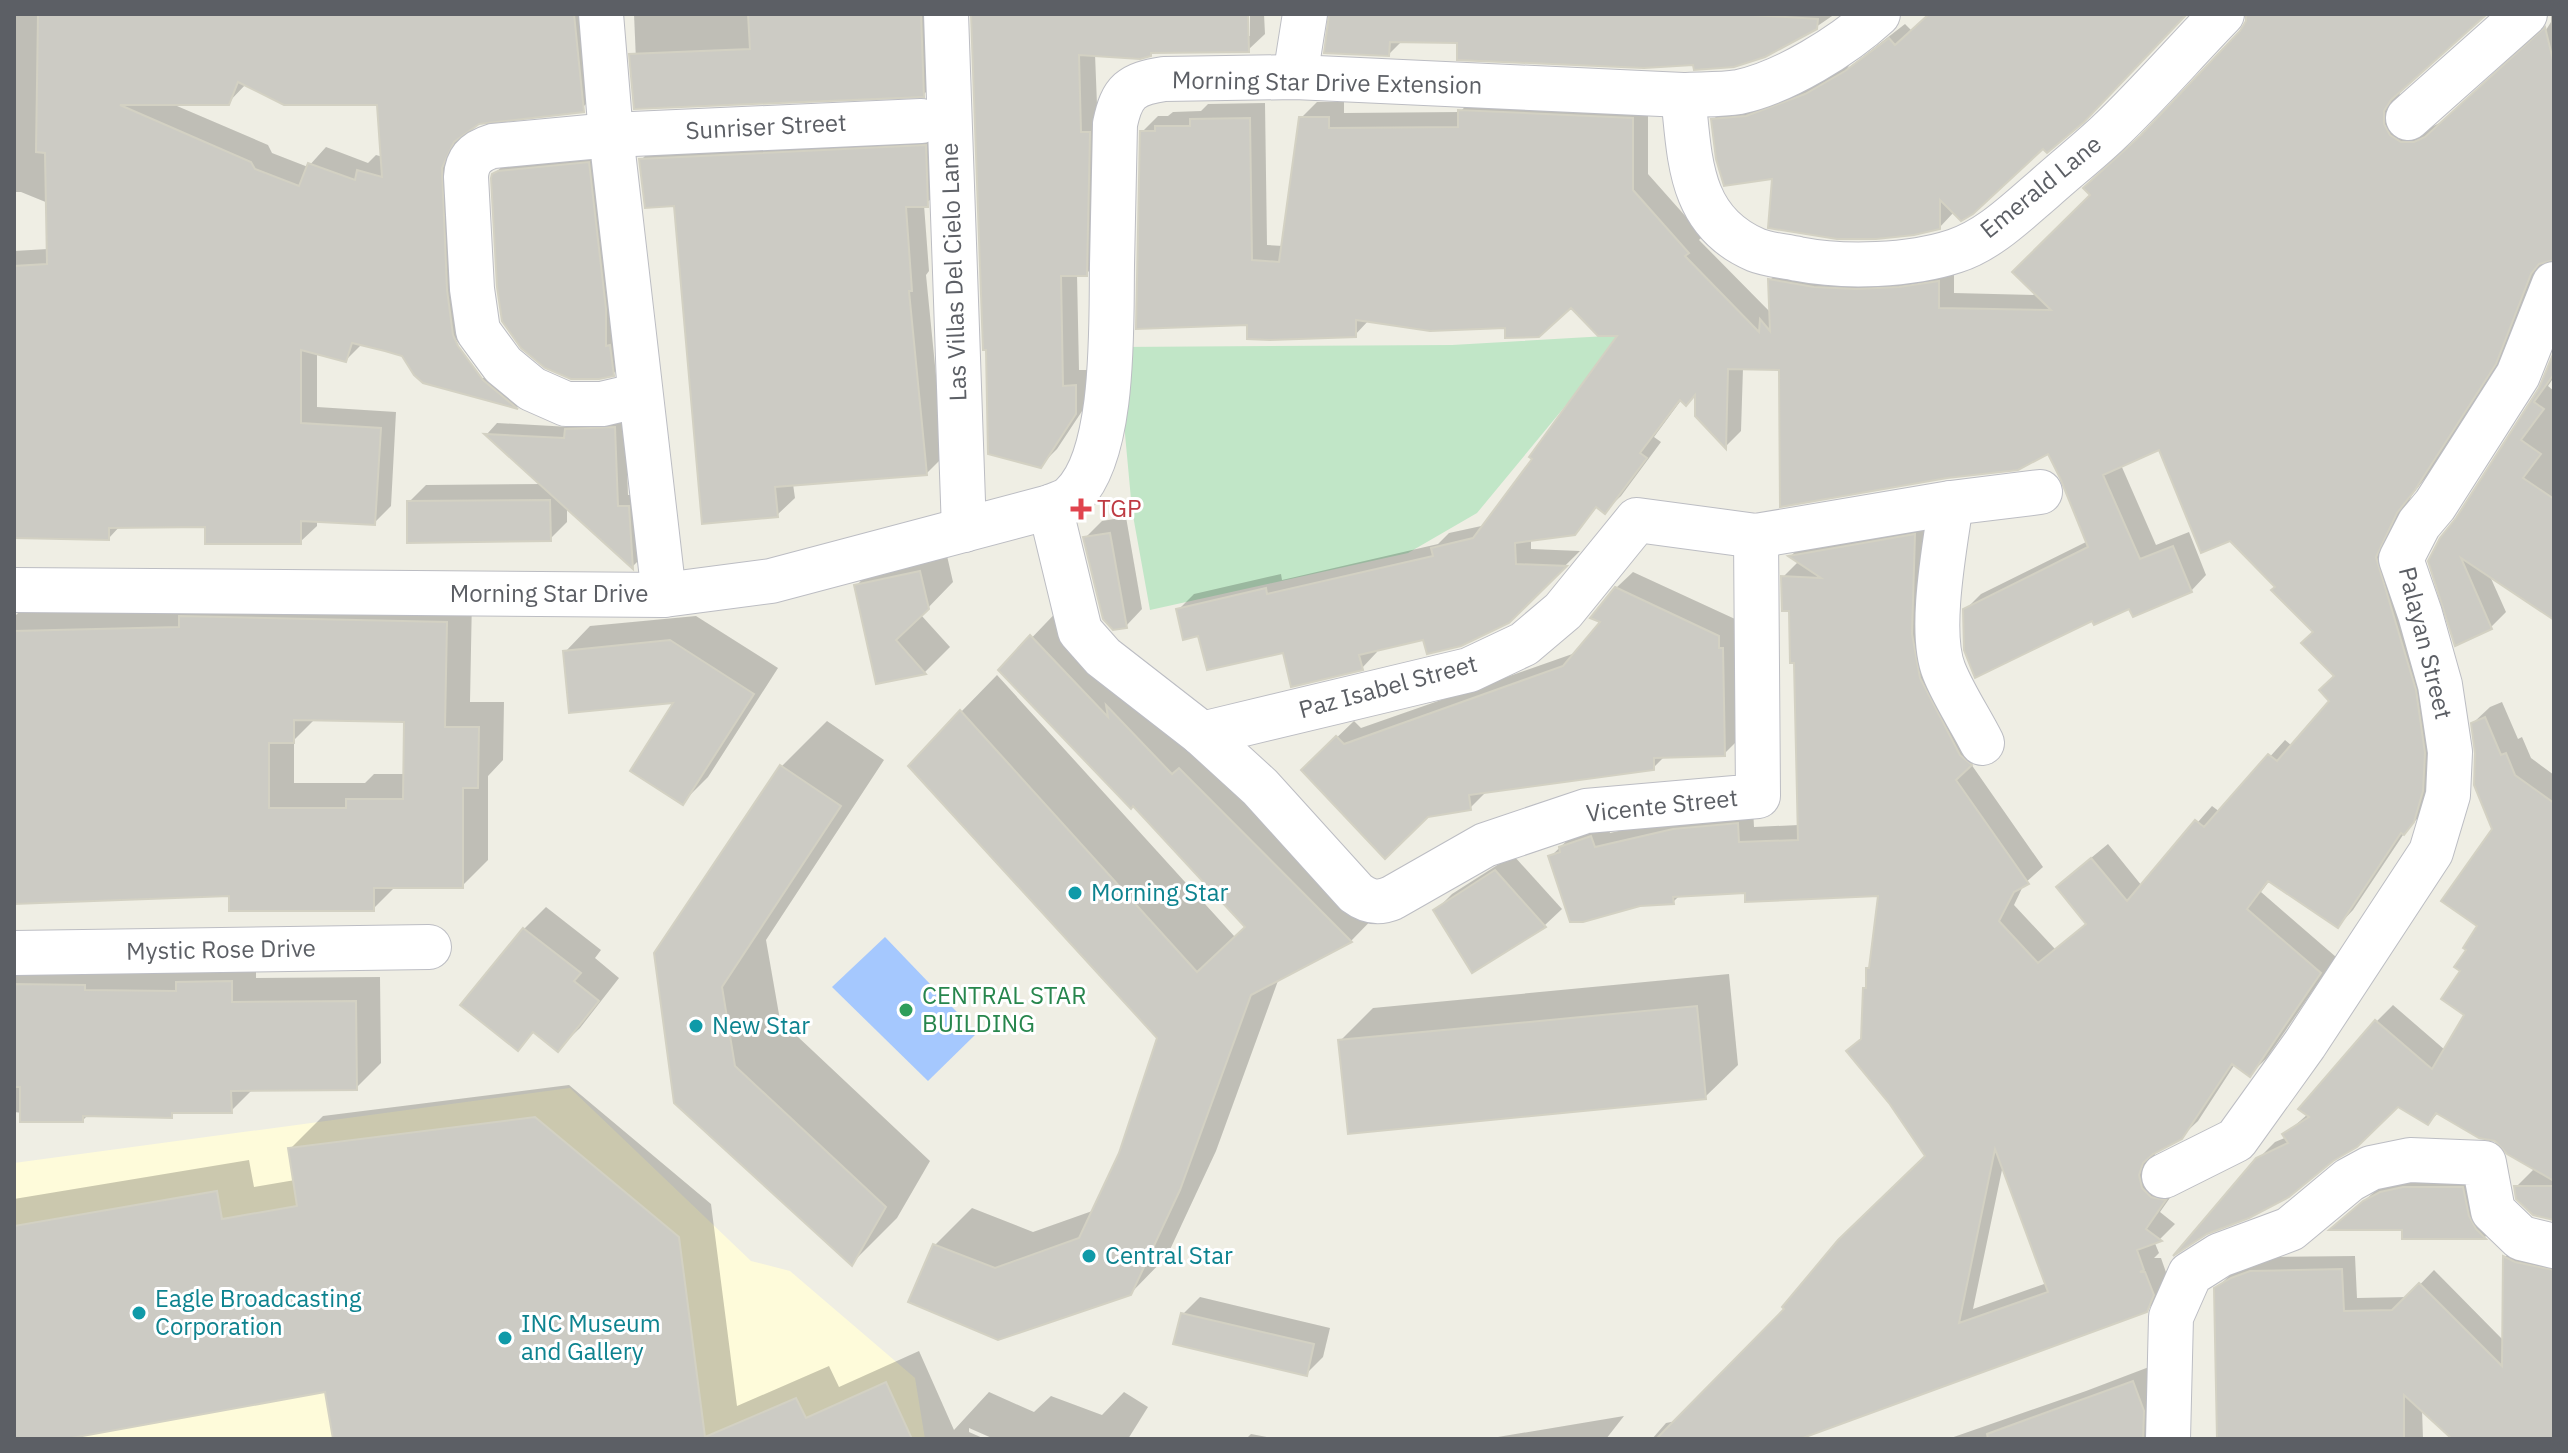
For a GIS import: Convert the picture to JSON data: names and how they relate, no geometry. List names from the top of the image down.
{
  "streets": {
    "street": [
      "Morning Star Drive Extension",
      "Sunriser Street",
      "Emerald Lane",
      "Las Villas Del Cielo Lane",
      "Morning Star Drive",
      "Palayan Street",
      "Paz Isabel Street",
      "Vicente Street",
      "Mystic Rose Drive"
    ]
  },
  "crossings": [
    ["Morning Star Drive Extension", "Emerald Lane"],
    ["Morning Star Drive Extension", "Morning Star Drive"],
    ["Las Villas Del Cielo Lane", "Morning Star Drive"],
    ["Paz Isabel Street", "Vicente Street"]
  ],
  "places": {
    "health": ["TGP"],
    "other": [
      "Morning Star",
      "CENTRAL STAR BUILDING",
      "New Star",
      "Central Star",
      "Eagle Broadcasting Corporation",
      "INC Museum and Gallery"
    ]
  }
}
